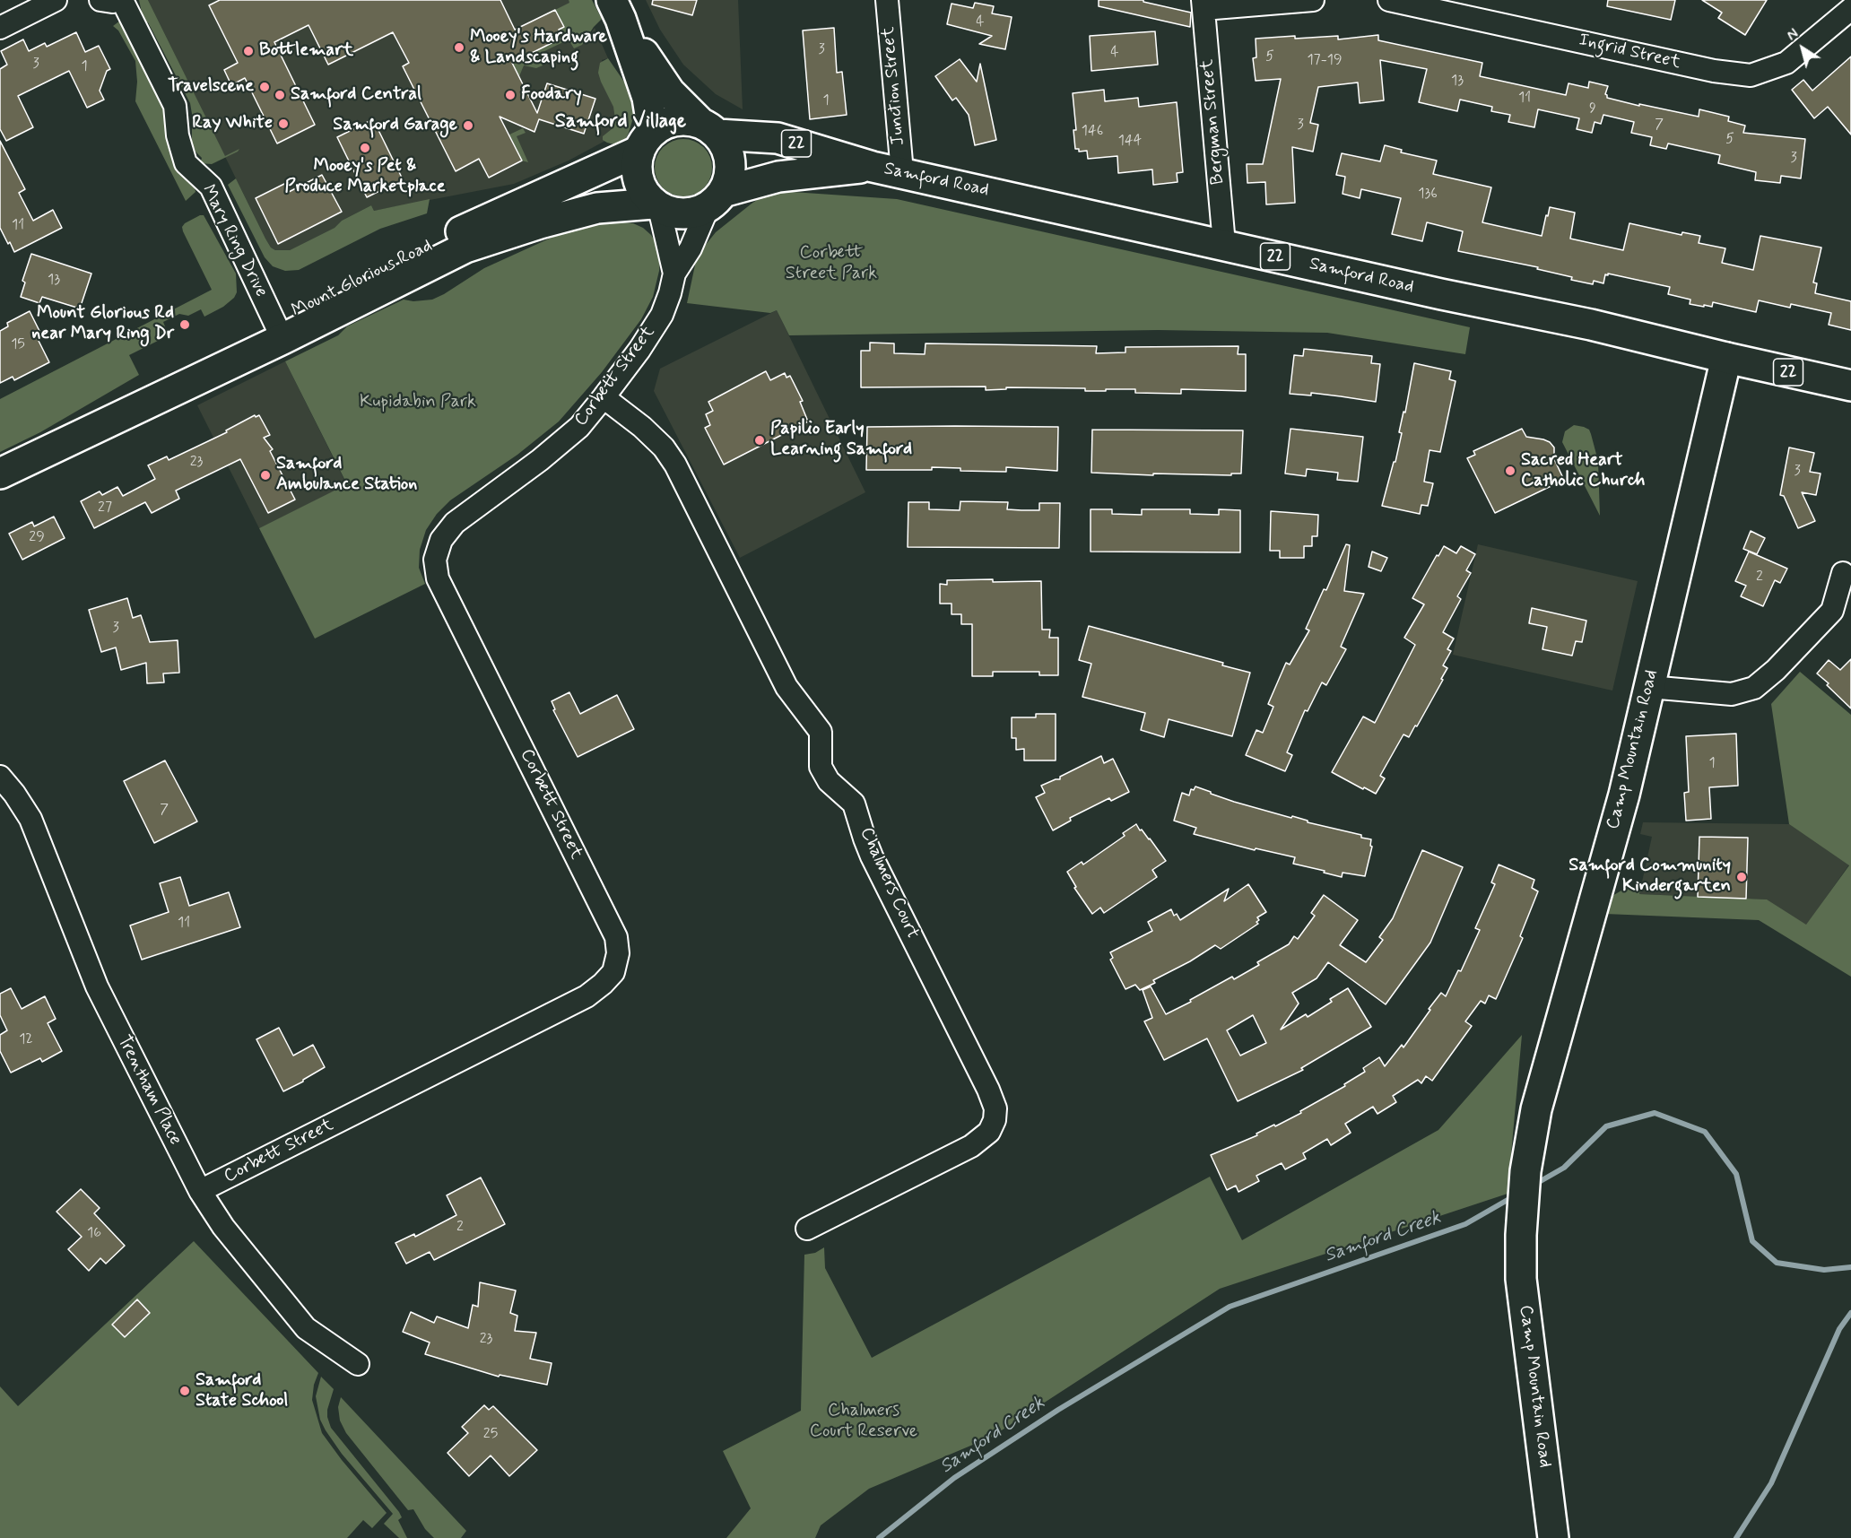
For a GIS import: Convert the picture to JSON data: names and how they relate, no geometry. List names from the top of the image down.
{
  "streets": {
    "main road": [
      "22",
      "Samford Road",
      "Mount Glorious Road",
      "Camp Mountain Road"
    ],
    "street": [
      "Ingrid Street",
      "Junction Street",
      "Bergman Street",
      "Mary Ring Drive",
      "Corbett Street",
      "Chalmers Court",
      "Trentham Place"
    ]
  },
  "crossings": [
    ["Junction Street", "Samford Road"],
    ["Bergman Street", "Samford Road"],
    ["22", "Samford Road"],
    ["22", "Mount Glorious Road"],
    ["22", "Corbett Street"],
    ["Samford Road", "Mount Glorious Road"],
    ["Samford Road", "Corbett Street"],
    ["Samford Road", "Camp Mountain Road"],
    ["Mary Ring Drive", "Mount Glorious Road"],
    ["Mount Glorious Road", "Corbett Street"],
    ["Corbett Street", "Chalmers Court"],
    ["Corbett Street", "Trentham Place"]
  ],
  "districts": ["Samford Village"],
  "water": ["Samford Creek"],
  "parks": ["Corbett Street Park", "Kupidabin Park", "Chalmers Court Reserve"],
  "places": [
    "Mooey's Hardware & Landscaping",
    "Bottlemart",
    "Travelscene",
    "Samford Central",
    "Foodary",
    "Ray White",
    "Samford Garage",
    "Mooey's Pet & Produce Marketplace",
    "Mount Glorious Rd near Mary Ring Dr",
    "Papilio Early Learning Samford",
    "Sacred Heart Catholic Church",
    "Samford Ambulance Station",
    "Samford Community Kindergarten",
    "Samford State School"
  ],
  "house_numbers": [
    "4",
    "3",
    "4",
    "5",
    "17-19",
    "3",
    "1",
    "13",
    "11",
    "1",
    "9",
    "3",
    "7",
    "146",
    "5",
    "144",
    "3",
    "136",
    "11",
    "13",
    "15",
    "23",
    "3",
    "27",
    "29",
    "2",
    "3",
    "1",
    "7",
    "11",
    "12",
    "2",
    "16",
    "23",
    "25"
  ],
  "north": "top left"
}
